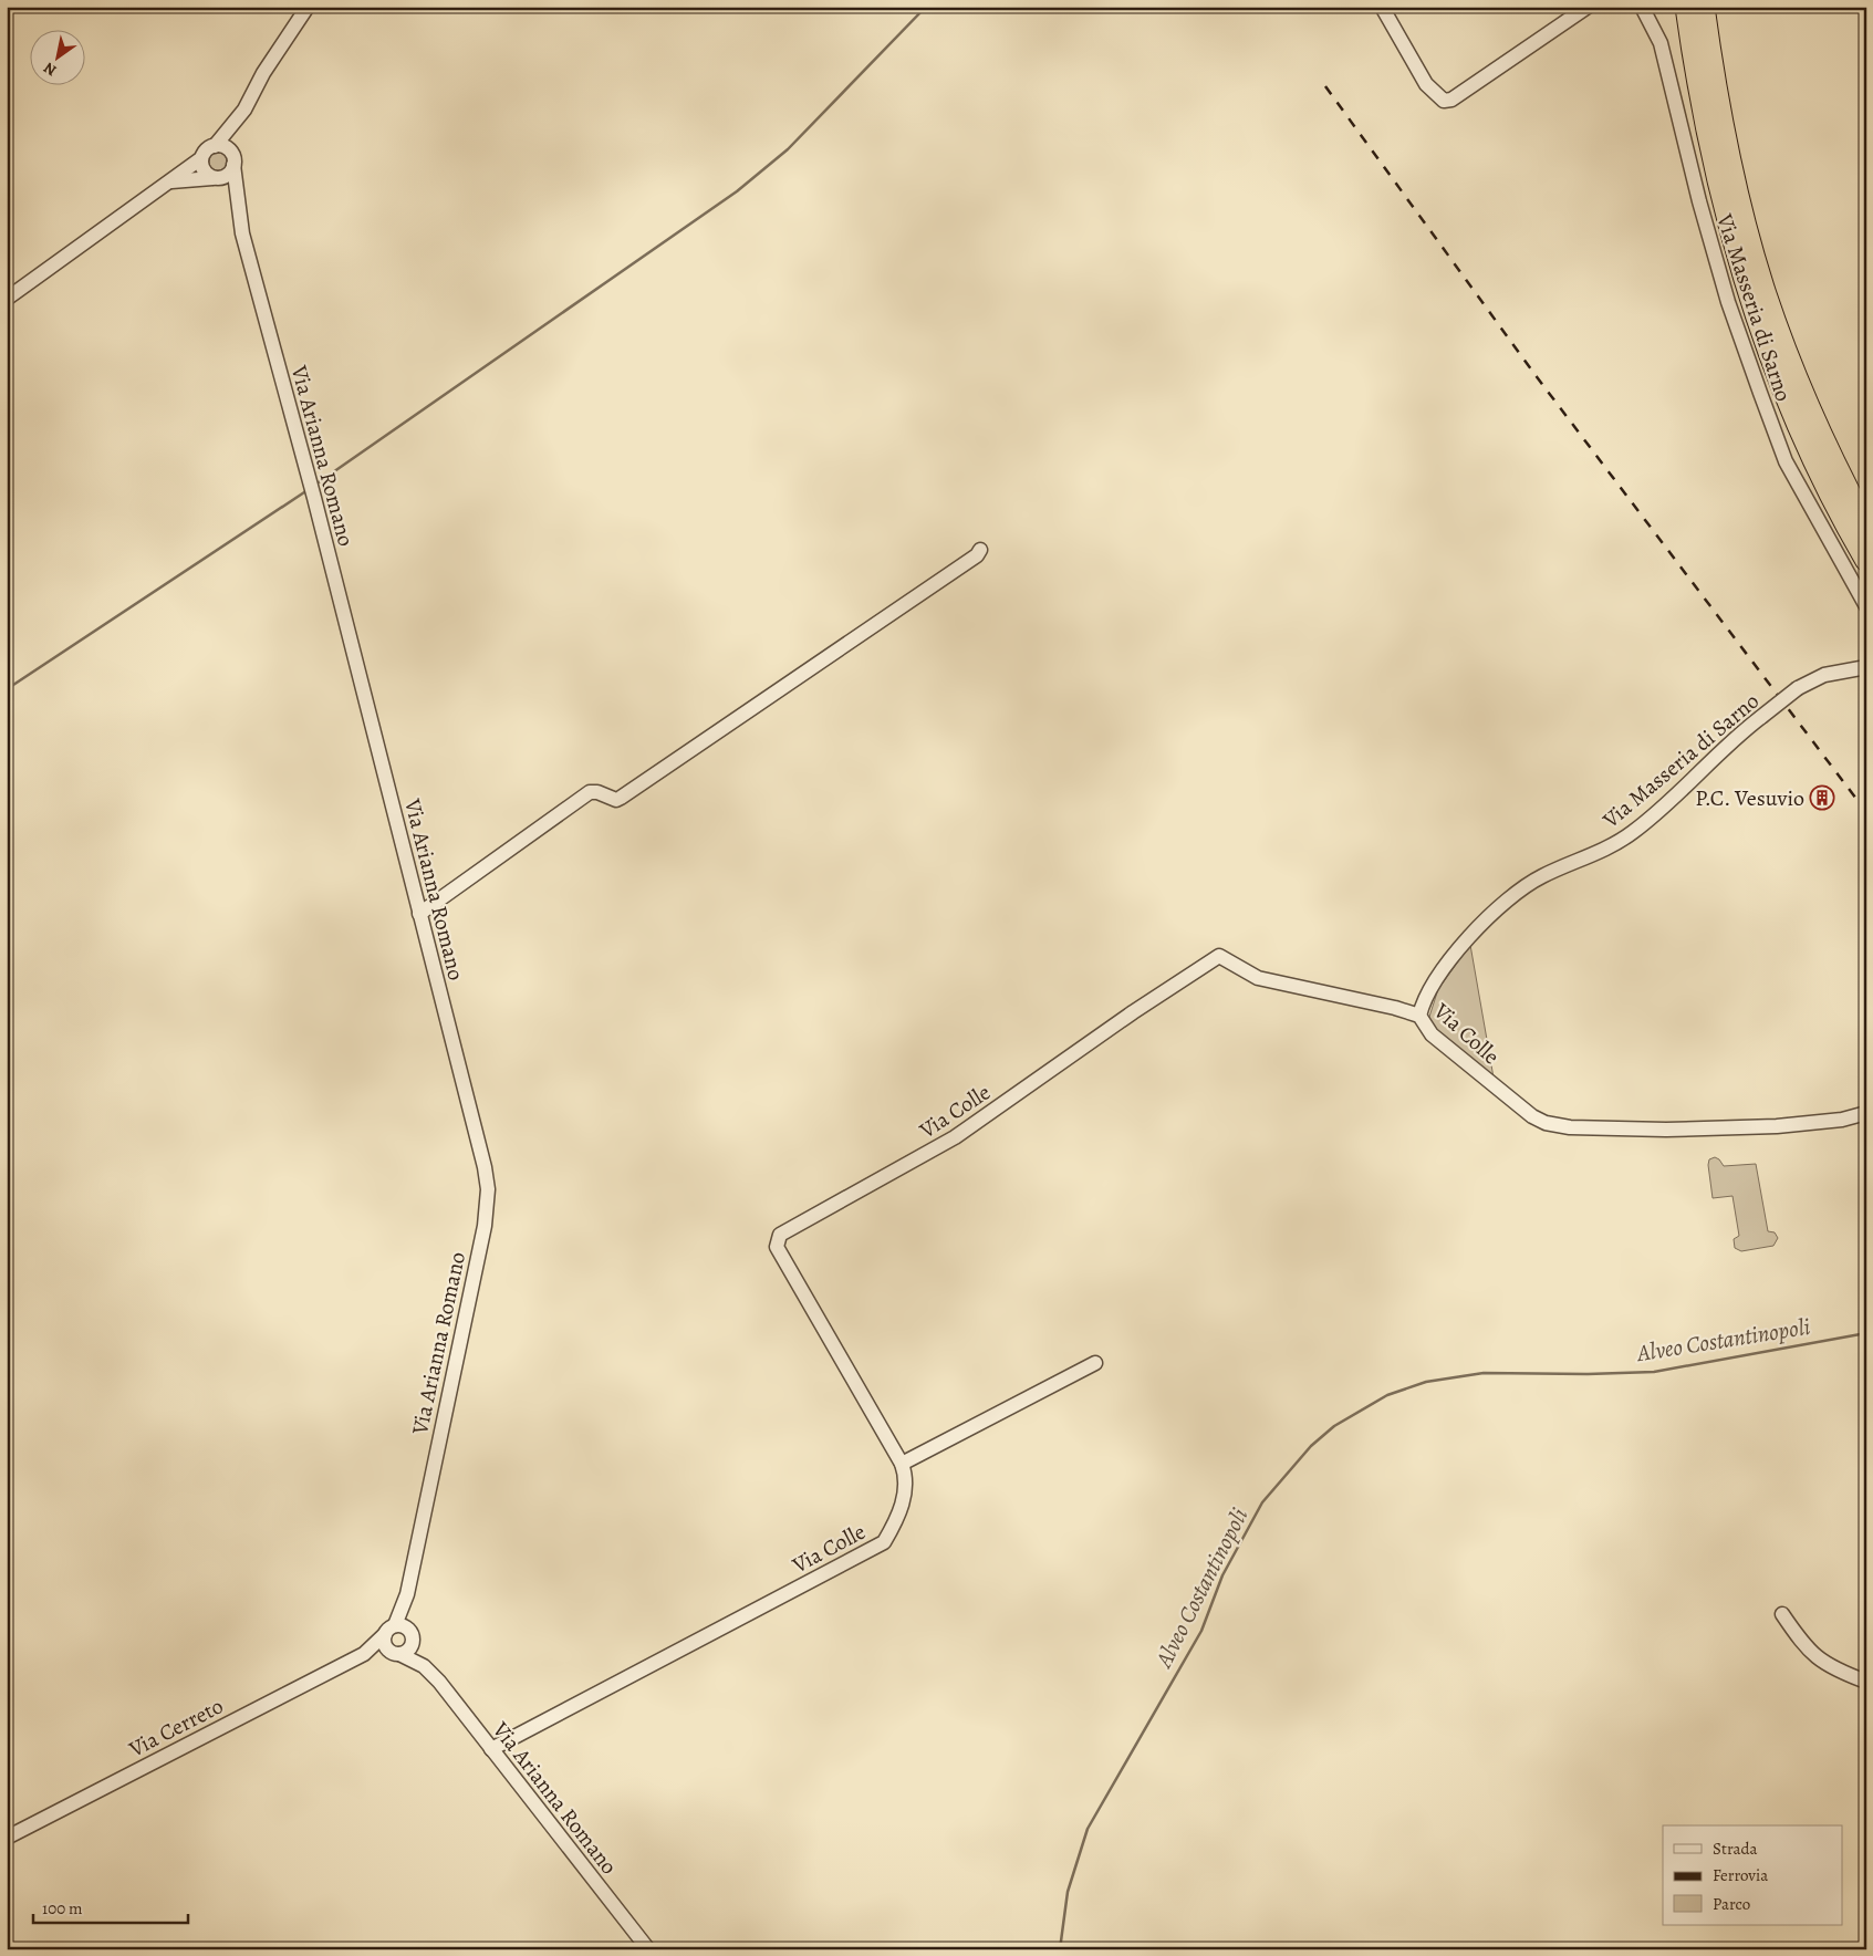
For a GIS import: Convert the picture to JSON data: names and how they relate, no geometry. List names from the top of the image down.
{
  "streets": {
    "street": [
      "Via Masseria di Sarno",
      "Via Arianna Romano",
      "Via Colle",
      "Via Cerreto"
    ]
  },
  "crossings": [
    ["Via Masseria di Sarno", "Via Colle"],
    ["Via Arianna Romano", "Via Colle"],
    ["Via Arianna Romano", "Via Cerreto"]
  ],
  "water": ["Alveo Costantinopoli"],
  "places": {
    "building": ["P.C. Vesuvio"]
  },
  "legend": ["Strada", "Ferrovia", "Parco"],
  "scale_bar": "100 m",
  "north": "bottom left"
}
